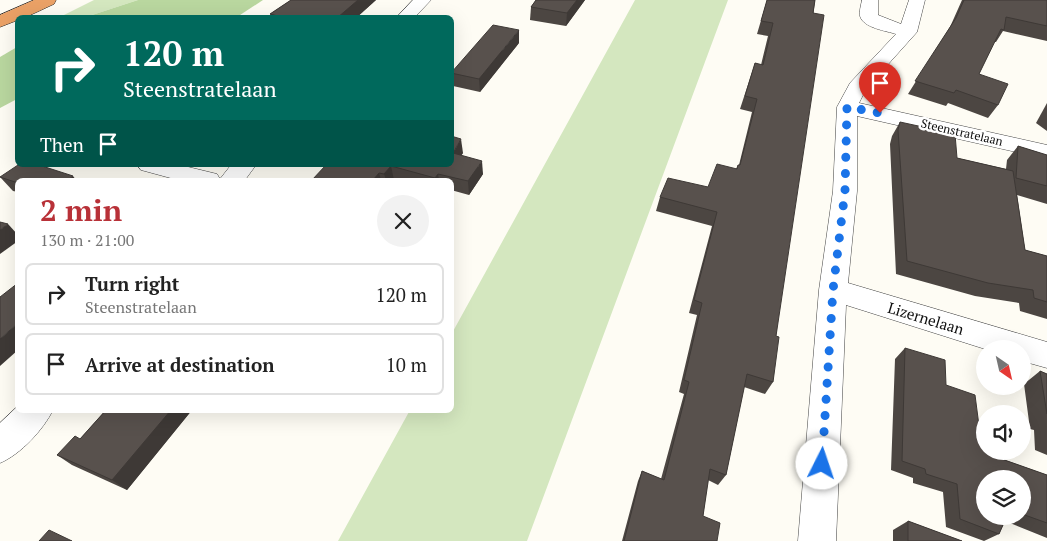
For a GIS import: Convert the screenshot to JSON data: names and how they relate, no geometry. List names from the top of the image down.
{
  "streets": {
    "street": ["Steenstratelaan", "Lizernelaan"]
  },
  "north": "bottom right",
  "page": {
    "turn": ["120 m", "Steenstratelaan"],
    "then": "Then",
    "heading": ["2 min", "130 m · 21:00"],
    "list": [
      {
        "name": "Turn right",
        "note": "Steenstratelaan",
        "value": "120 m"
      },
      {
        "name": "Arrive at destination",
        "value": "10 m"
      }
    ]
  }
}
